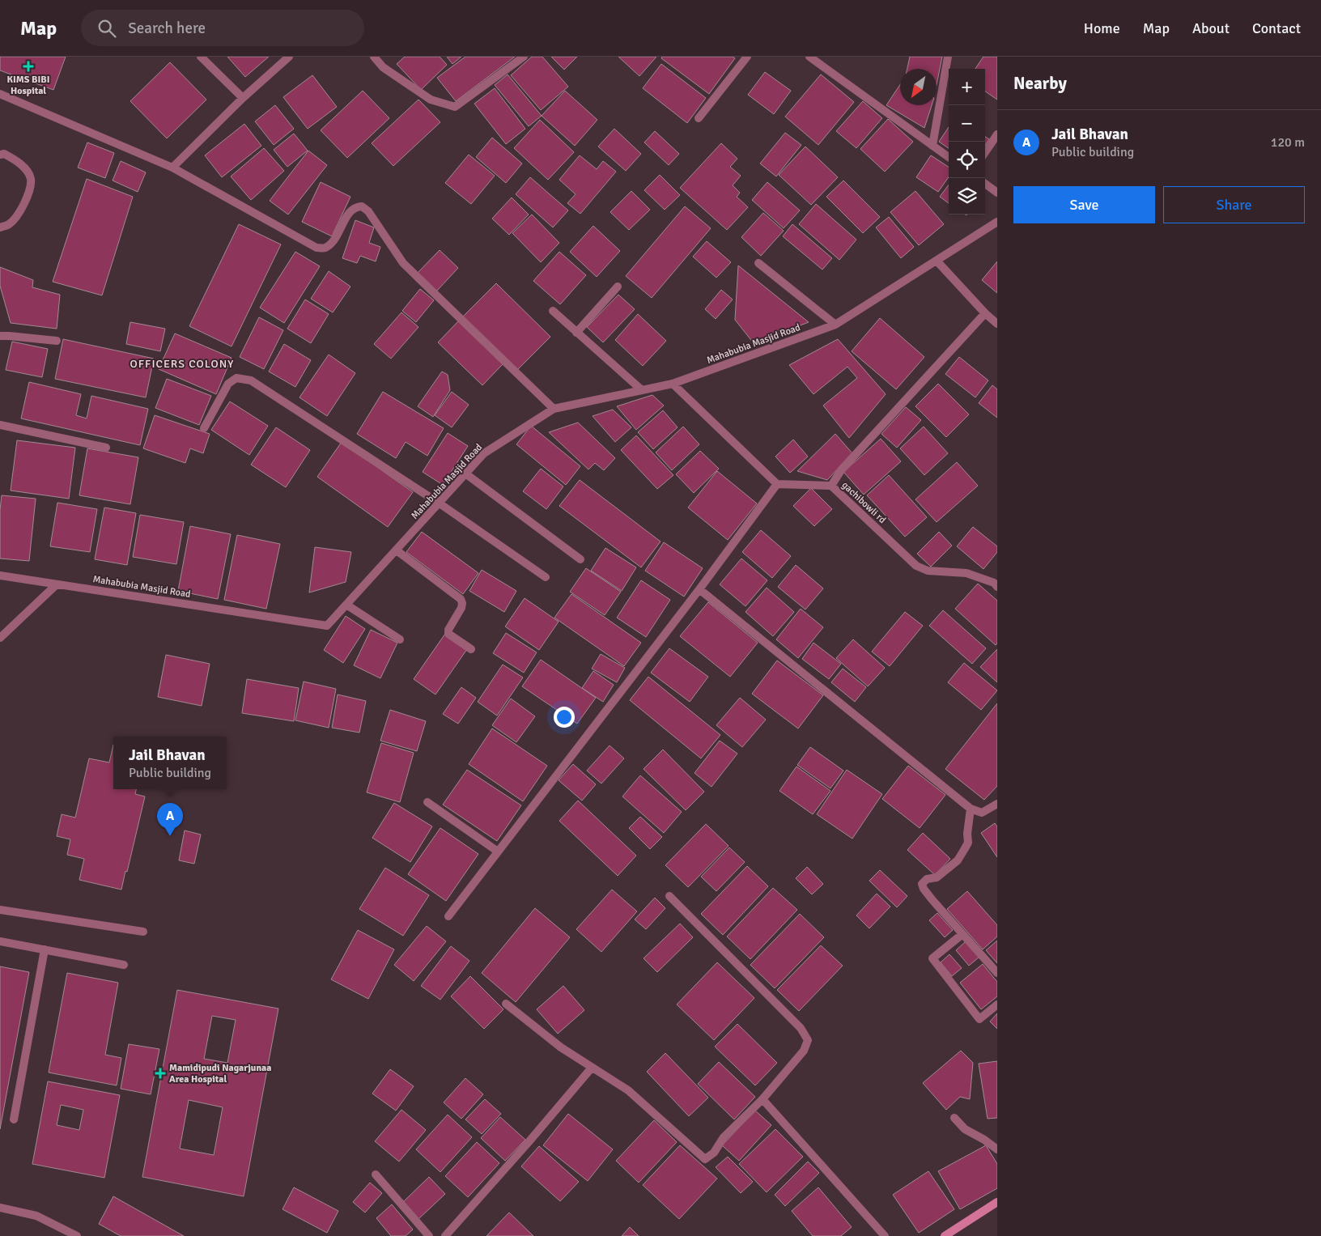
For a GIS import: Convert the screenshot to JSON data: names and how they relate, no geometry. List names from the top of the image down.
{
  "streets": {
    "street": ["Mahabubia Masjid Road", "gachibowli rd"]
  },
  "districts": ["OFFICERS COLONY"],
  "places": {
    "health": ["KIMS BIBI Hospital", "Mamidipudi Nagarjunaa Area Hospital"]
  },
  "north": "bottom left",
  "page": {
    "header": "Map",
    "search": "Search here",
    "nav": [
      "Home",
      "Map",
      "About",
      "Contact"
    ],
    "heading": "Nearby",
    "map_buttons": ["+", "−"],
    "list": [
      {
        "mark": "A",
        "name": "Jail Bhavan",
        "note": "Public building",
        "value": "120 m"
      }
    ],
    "buttons": ["Save", "Share"],
    "popup": ["Jail Bhavan", "Public building"],
    "pins": "A"
  }
}
